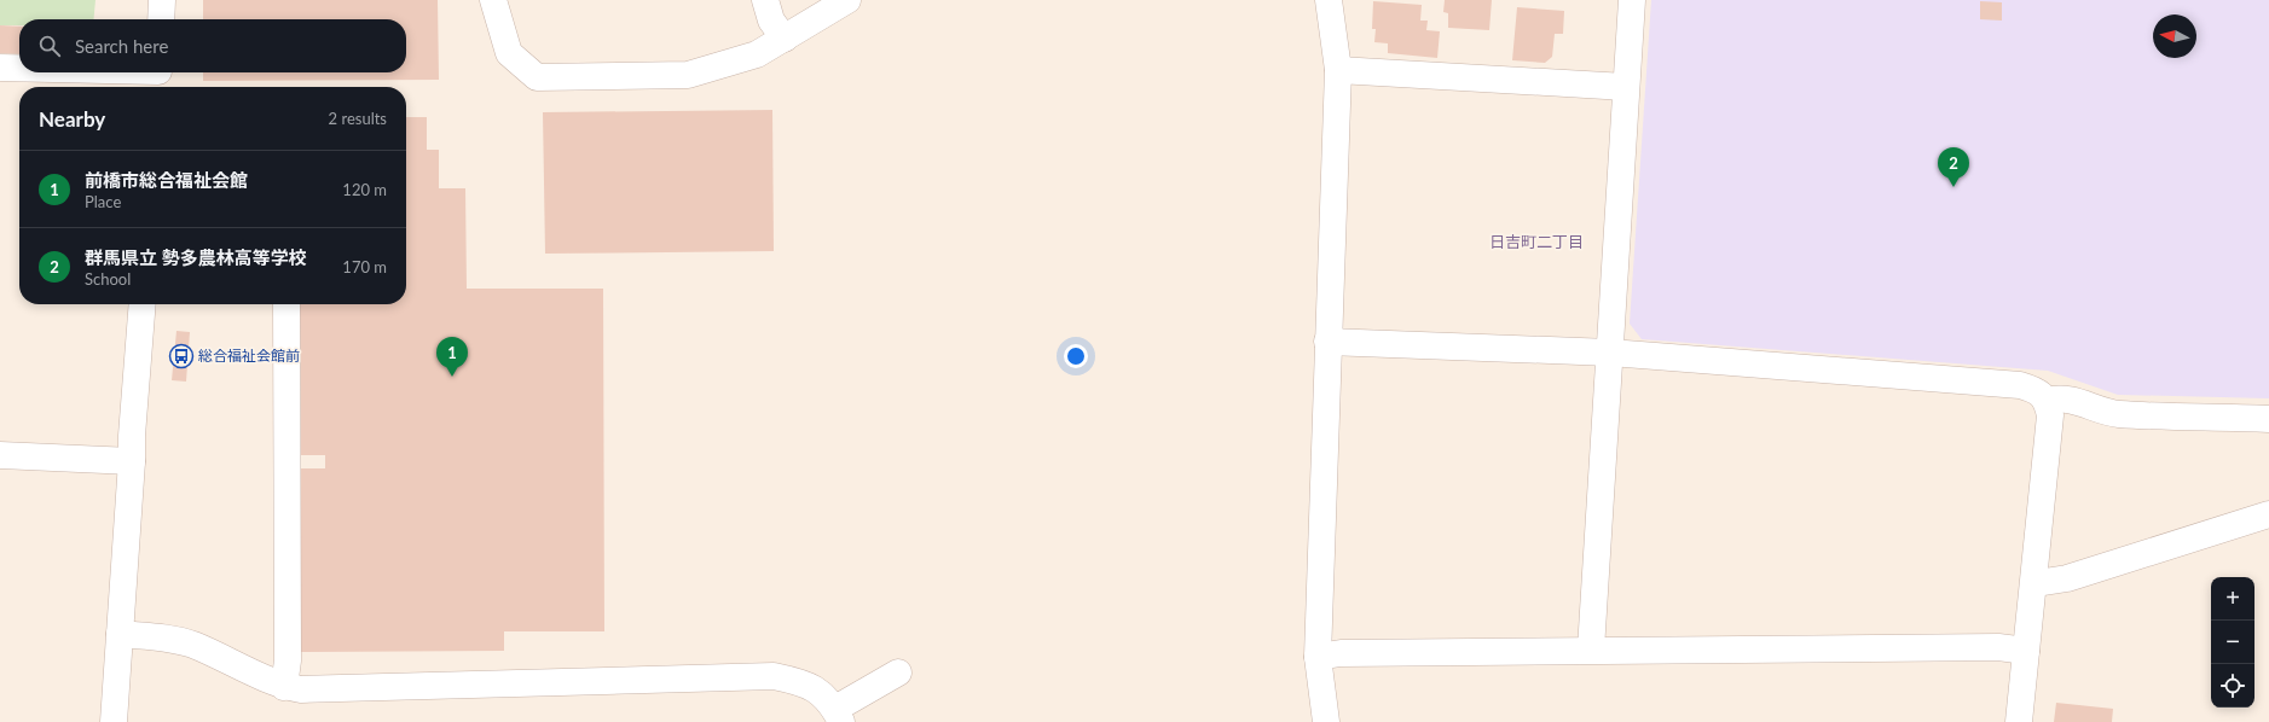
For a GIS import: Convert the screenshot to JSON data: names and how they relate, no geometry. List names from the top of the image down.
{
  "districts": ["日吉町二丁目"],
  "places": {
    "bus stop": ["総合福祉会館前"]
  },
  "north": "left",
  "page": {
    "search": "Search here",
    "heading": ["Nearby", "2 results"],
    "pins": ["2", "1"],
    "list": [
      {
        "mark": "1",
        "name": "前橋市総合福祉会館",
        "note": "Place",
        "value": "120 m"
      },
      {
        "mark": "2",
        "name": "群馬県立 勢多農林高等学校",
        "note": "School",
        "value": "170 m"
      }
    ],
    "map_buttons": ["+", "−"]
  }
}
